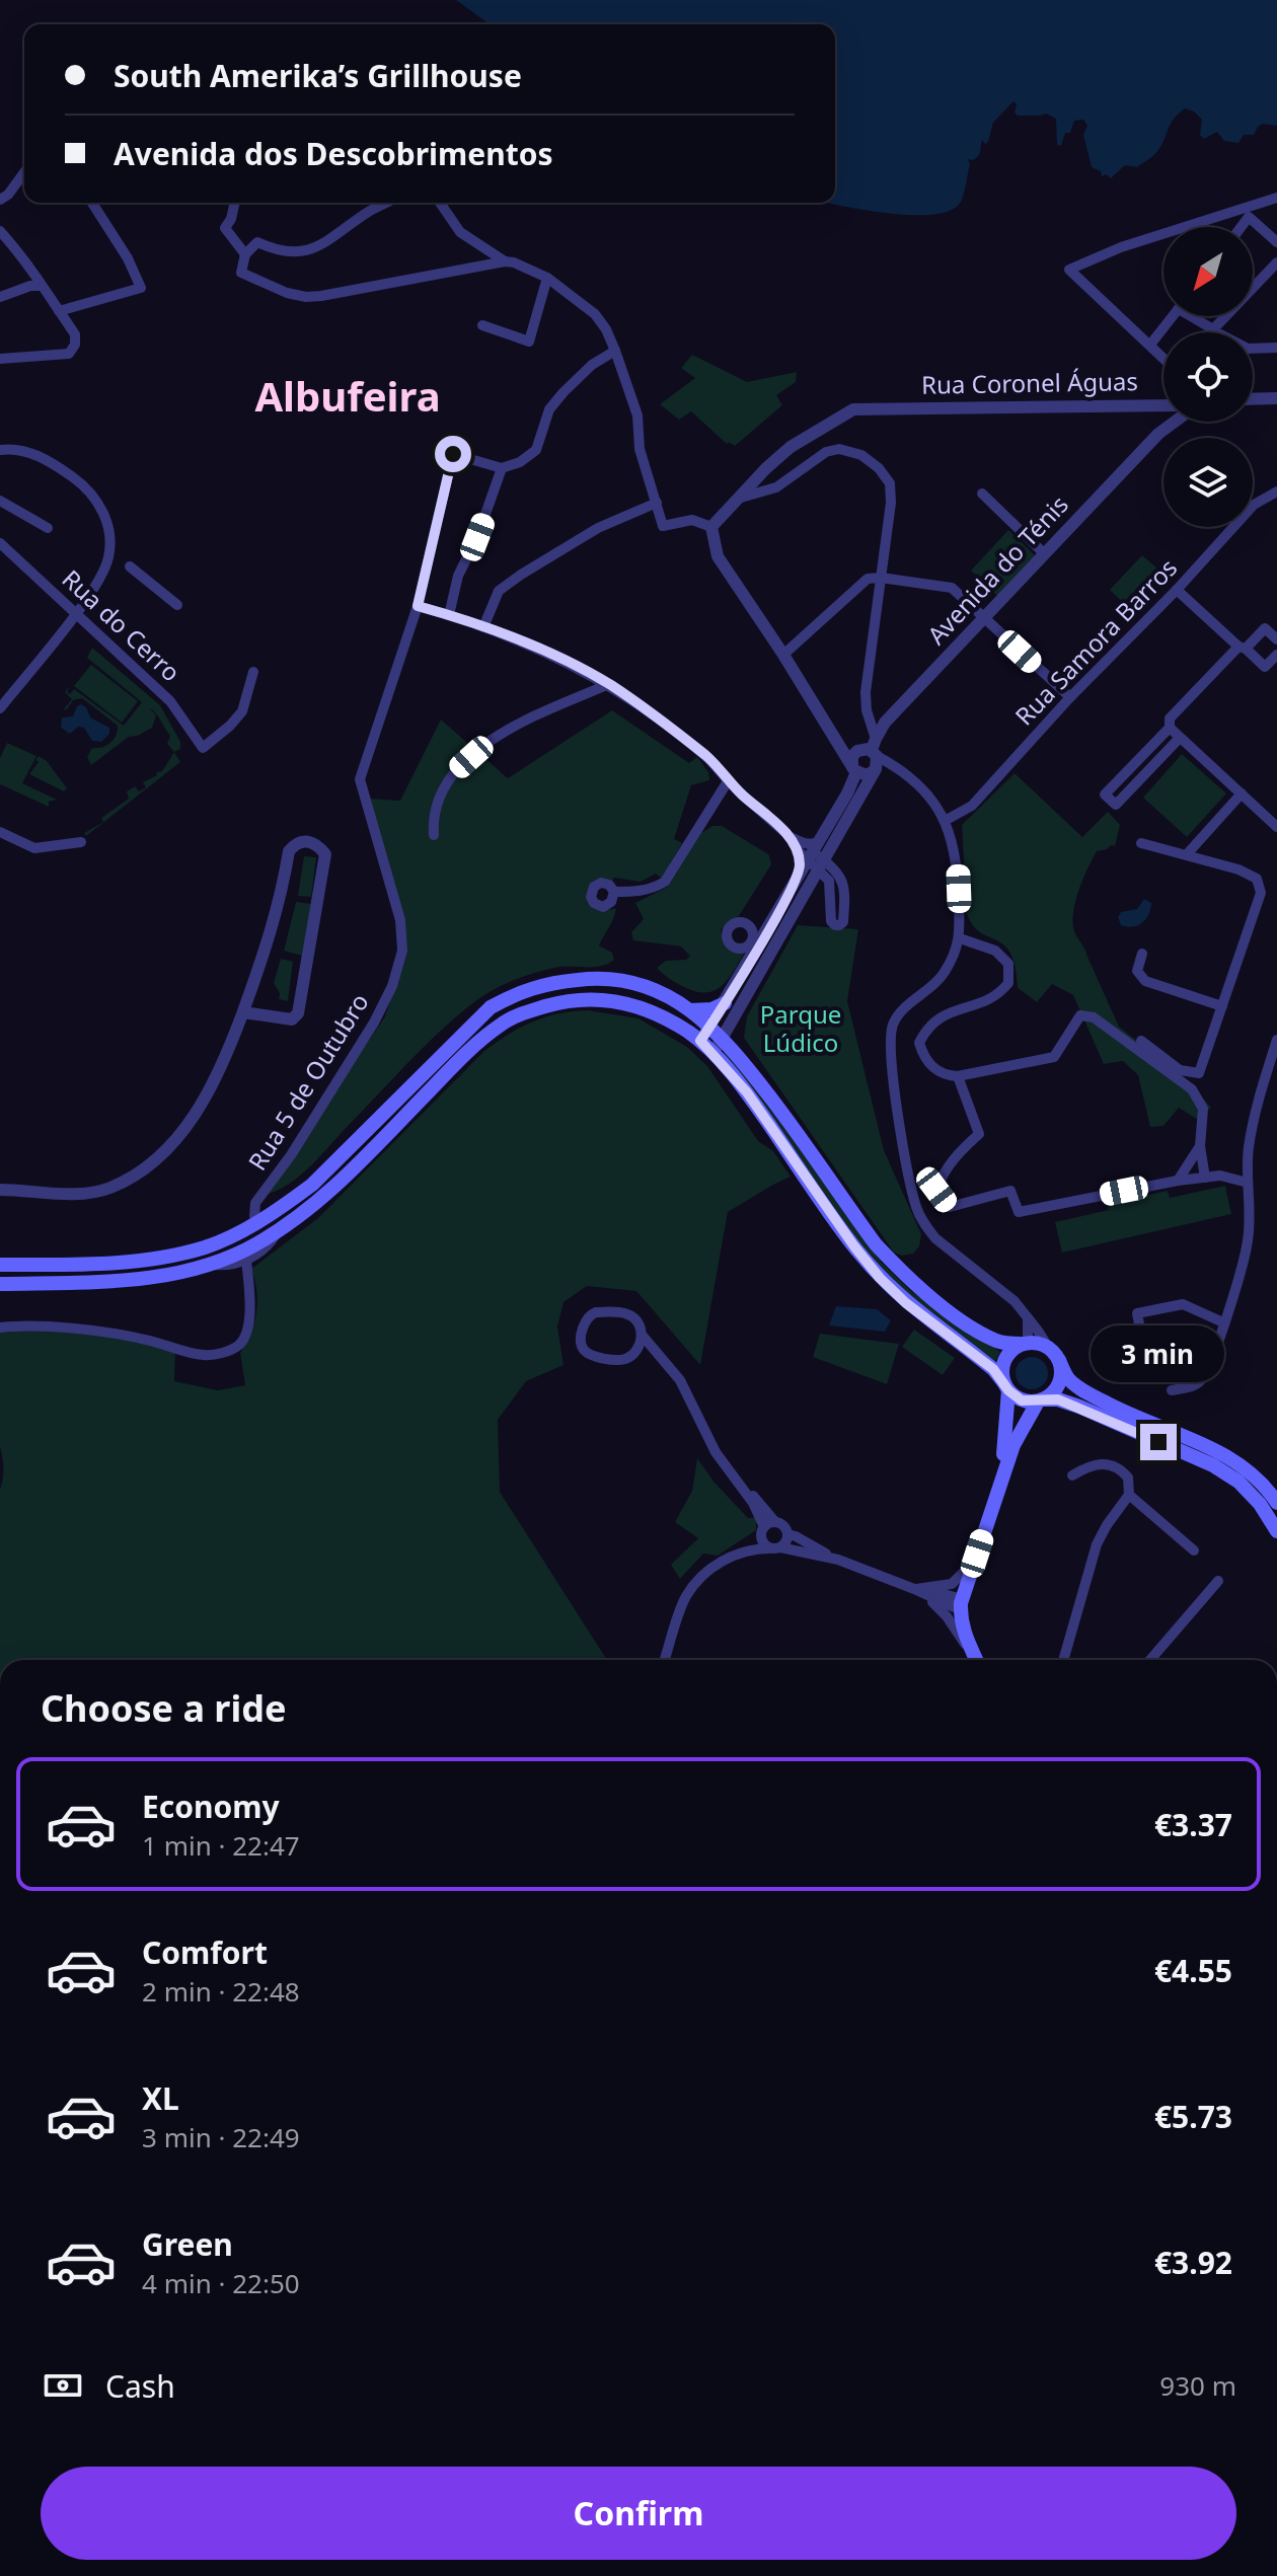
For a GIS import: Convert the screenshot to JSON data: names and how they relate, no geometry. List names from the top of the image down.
{
  "streets": {
    "street": [
      "Rua Coronel Águas",
      "Avenida do Ténis",
      "Rua do Cerro",
      "Rua Samora Barros",
      "Rua 5 de Outubro"
    ]
  },
  "districts": ["Albufeira"],
  "parks": ["Parque Lúdico"],
  "north": "bottom left",
  "page": {
    "banner": ["South Amerika’s Grillhouse", "Avenida dos Descobrimentos"],
    "bubble": "3 min",
    "heading": "Choose a ride",
    "list": [
      {
        "name": "Economy",
        "note": "1 min · 22:47",
        "value": "€3.37"
      },
      {
        "name": "Comfort",
        "note": "2 min · 22:48",
        "value": "€4.55"
      },
      {
        "name": "XL",
        "note": "3 min · 22:49",
        "value": "€5.73"
      },
      {
        "name": "Green",
        "note": "4 min · 22:50",
        "value": "€3.92"
      }
    ],
    "pay": ["Cash", "930 m"],
    "buttons": "Confirm"
  }
}
